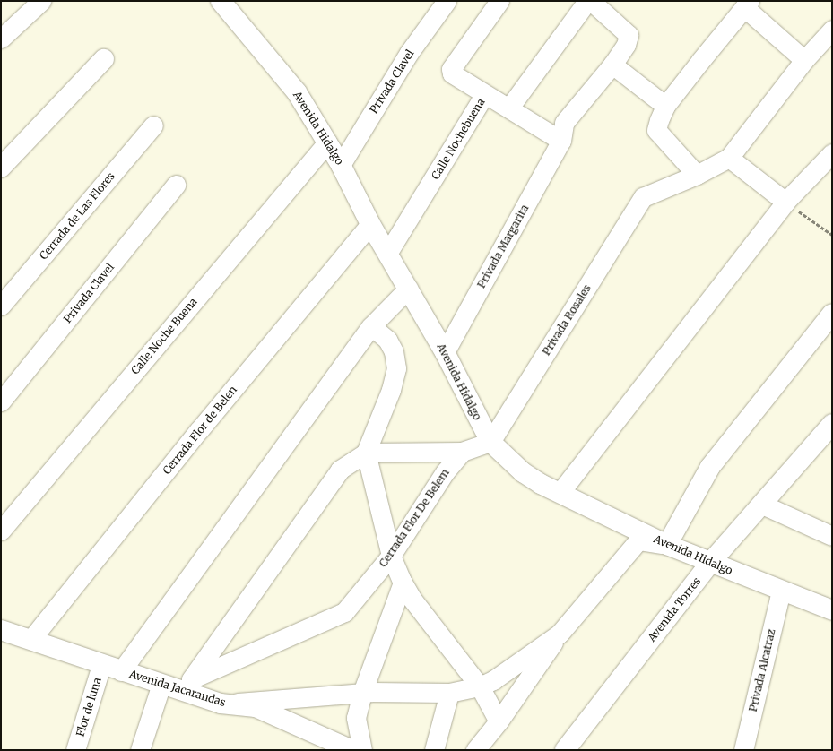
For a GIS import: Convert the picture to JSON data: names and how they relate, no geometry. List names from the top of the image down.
{
  "streets": {
    "main road": ["Avenida Hidalgo", "Avenida Torres", "Avenida Jacarandas"],
    "street": [
      "Privada Clavel",
      "Calle Nochebuena",
      "Cerrada de Las Flores",
      "Privada Margarita",
      "Privada Rosales",
      "Calle Noche Buena",
      "Cerrada Flor de Belen",
      "Cerrada Flor De Belem",
      "Privada Alcatraz",
      "Flor de luna"
    ]
  },
  "crossings": [
    ["Privada Clavel", "Avenida Hidalgo"],
    ["Avenida Hidalgo", "Calle Nochebuena"],
    ["Avenida Hidalgo", "Privada Margarita"],
    ["Avenida Hidalgo", "Privada Rosales"],
    ["Avenida Hidalgo", "Calle Noche Buena"],
    ["Avenida Hidalgo", "Cerrada Flor de Belen"],
    ["Avenida Hidalgo", "Avenida Torres"],
    ["Avenida Hidalgo", "Privada Alcatraz"],
    ["Cerrada Flor de Belen", "Avenida Jacarandas"],
    ["Cerrada Flor De Belem", "Avenida Jacarandas"],
    ["Avenida Jacarandas", "Flor de luna"]
  ]
}
